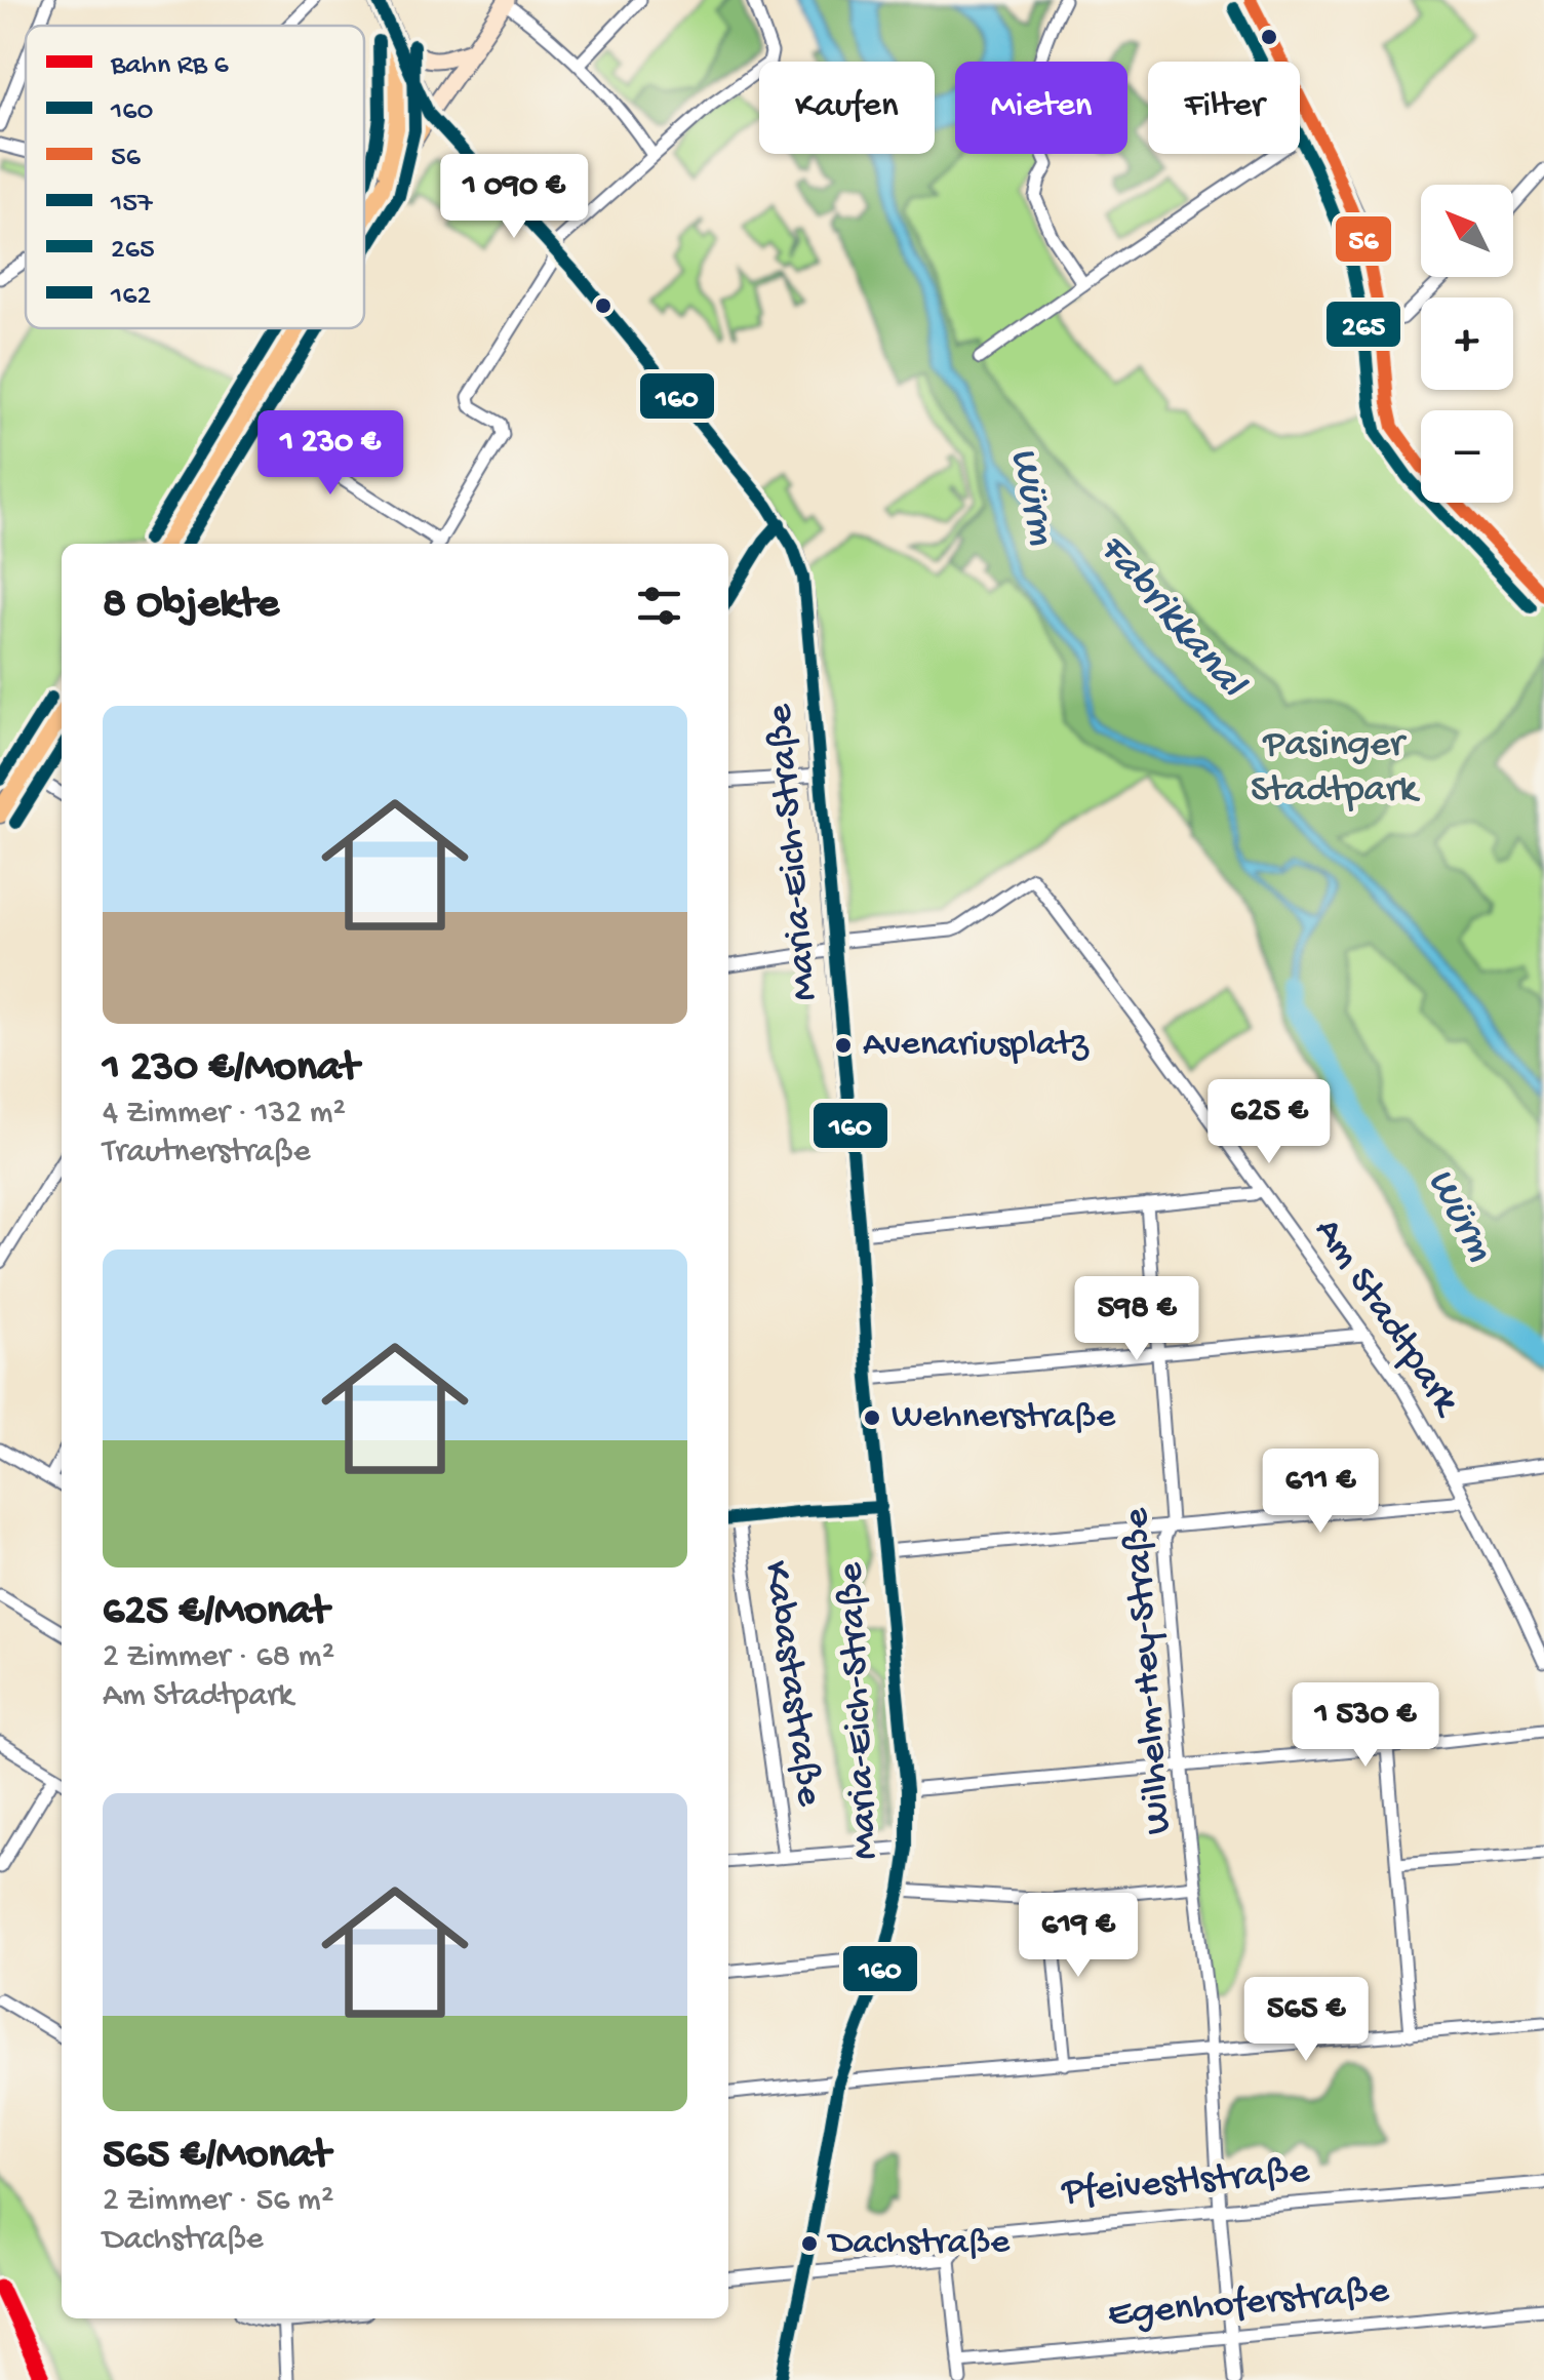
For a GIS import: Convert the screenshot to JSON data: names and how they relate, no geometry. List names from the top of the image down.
{
  "streets": {
    "street": [
      "Maria-Eich-Straße",
      "Am Stadtpark",
      "Wilhelm-Hey-Straße",
      "Kabastastraße",
      "Pfeivestlstraße",
      "Egenhoferstraße"
    ]
  },
  "crossings": [
    ["Maria-Eich-Straße", "Am Stadtpark"],
    ["Maria-Eich-Straße", "Pfeivestlstraße"],
    ["Wilhelm-Hey-Straße", "Pfeivestlstraße"],
    ["Wilhelm-Hey-Straße", "Egenhoferstraße"]
  ],
  "water": ["Würm", "Fabrikkanal"],
  "parks": ["Pasinger Stadtpark"],
  "places": ["Avenariusplatz", "Wehnerstraße", "Dachstraße"],
  "lines": [
    "transit line 160",
    "transit line 56",
    "transit line 265",
    "transit line 162",
    "transit line 157"
  ],
  "legend": [
    "Bahn RB 6",
    "160",
    "56",
    "157",
    "265",
    "162"
  ],
  "north": "top left",
  "page": {
    "chip": ["Kaufen", "Mieten", "Filter"],
    "price": [
      "1 090 €",
      "1 230 €",
      "625 €",
      "598 €",
      "611 €",
      "1 530 €",
      "619 €",
      "565 €"
    ],
    "map_buttons": ["+", "−"],
    "heading": "8 Objekte",
    "list": [
      {
        "name": "1 230 €/Monat",
        "note": "4 Zimmer · 132 m² · Trautnerstraße"
      },
      {
        "name": "625 €/Monat",
        "note": "2 Zimmer · 68 m² · Am Stadtpark"
      },
      {
        "name": "565 €/Monat",
        "note": "2 Zimmer · 56 m² · Dachstraße"
      }
    ]
  }
}
